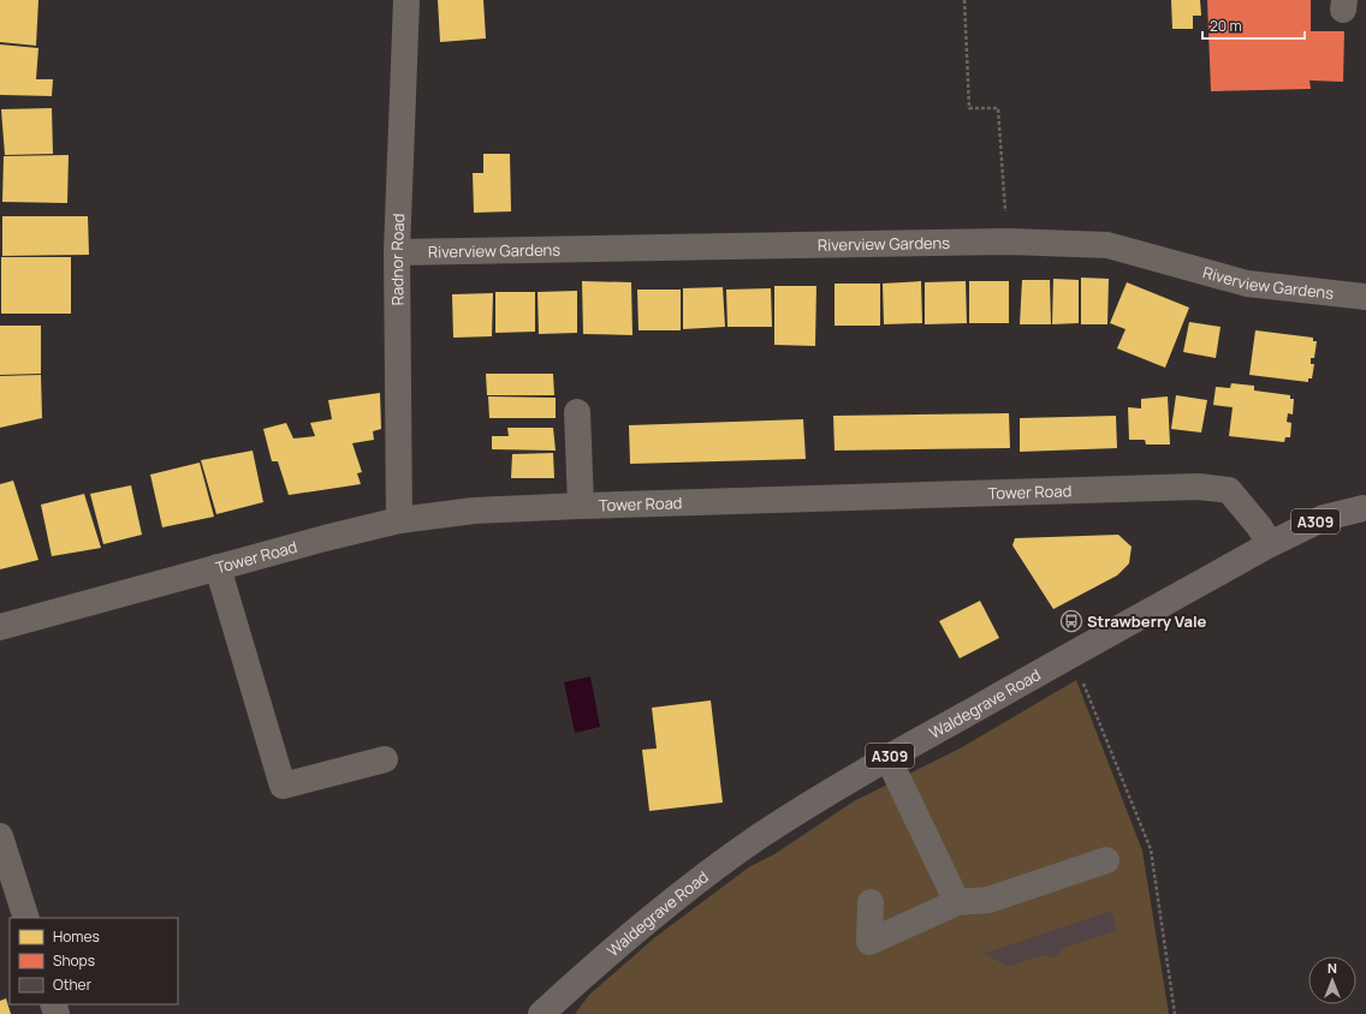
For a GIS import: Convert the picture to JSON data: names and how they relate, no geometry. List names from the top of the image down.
{
  "streets": {
    "main road": ["A309", "Waldegrave Road"],
    "street": ["Riverview Gardens", "Radnor Road", "Tower Road"]
  },
  "crossings": [
    ["Riverview Gardens", "Radnor Road"],
    ["Radnor Road", "Tower Road"],
    ["Tower Road", "Waldegrave Road"]
  ],
  "places": {
    "bus stop": ["Strawberry Vale"]
  },
  "legend": ["Homes", "Shops", "Other"],
  "scale_bar": "20 m",
  "north": "top"
}
